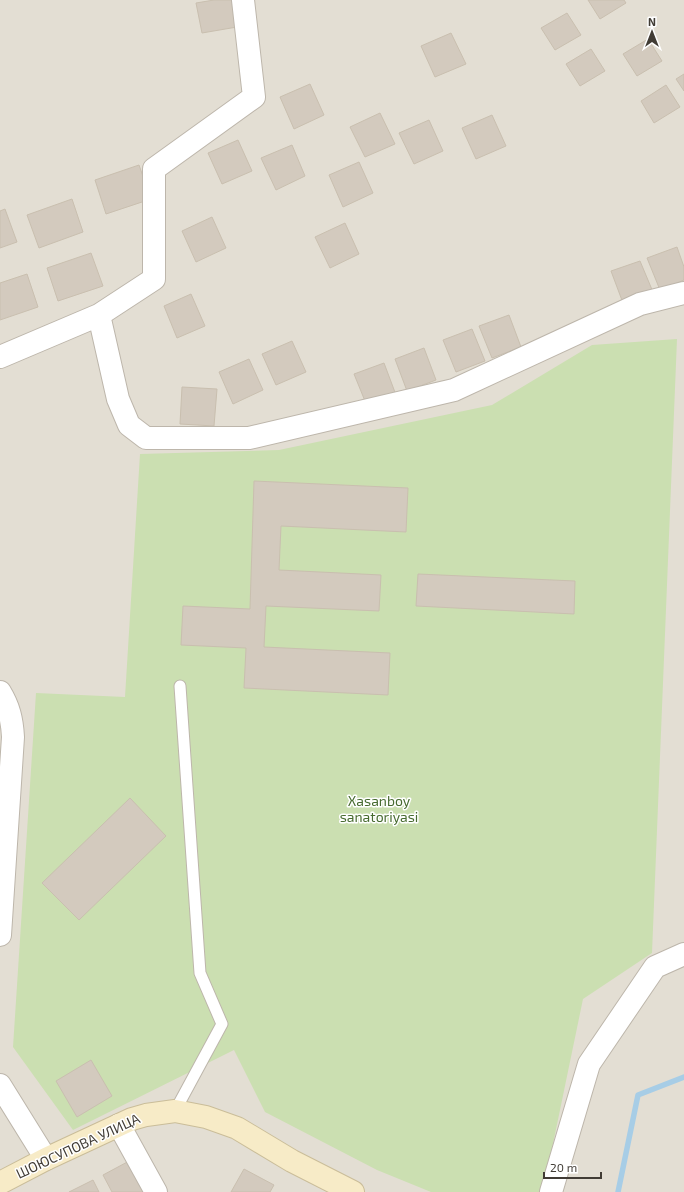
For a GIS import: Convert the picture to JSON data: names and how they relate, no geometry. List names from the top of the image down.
{
  "streets": {
    "street": ["ШОЮСУПОВА УЛИЦА"]
  },
  "parks": ["Xasanboy sanatoriyasi"],
  "scale_bar": "20 m",
  "north": "top"
}
